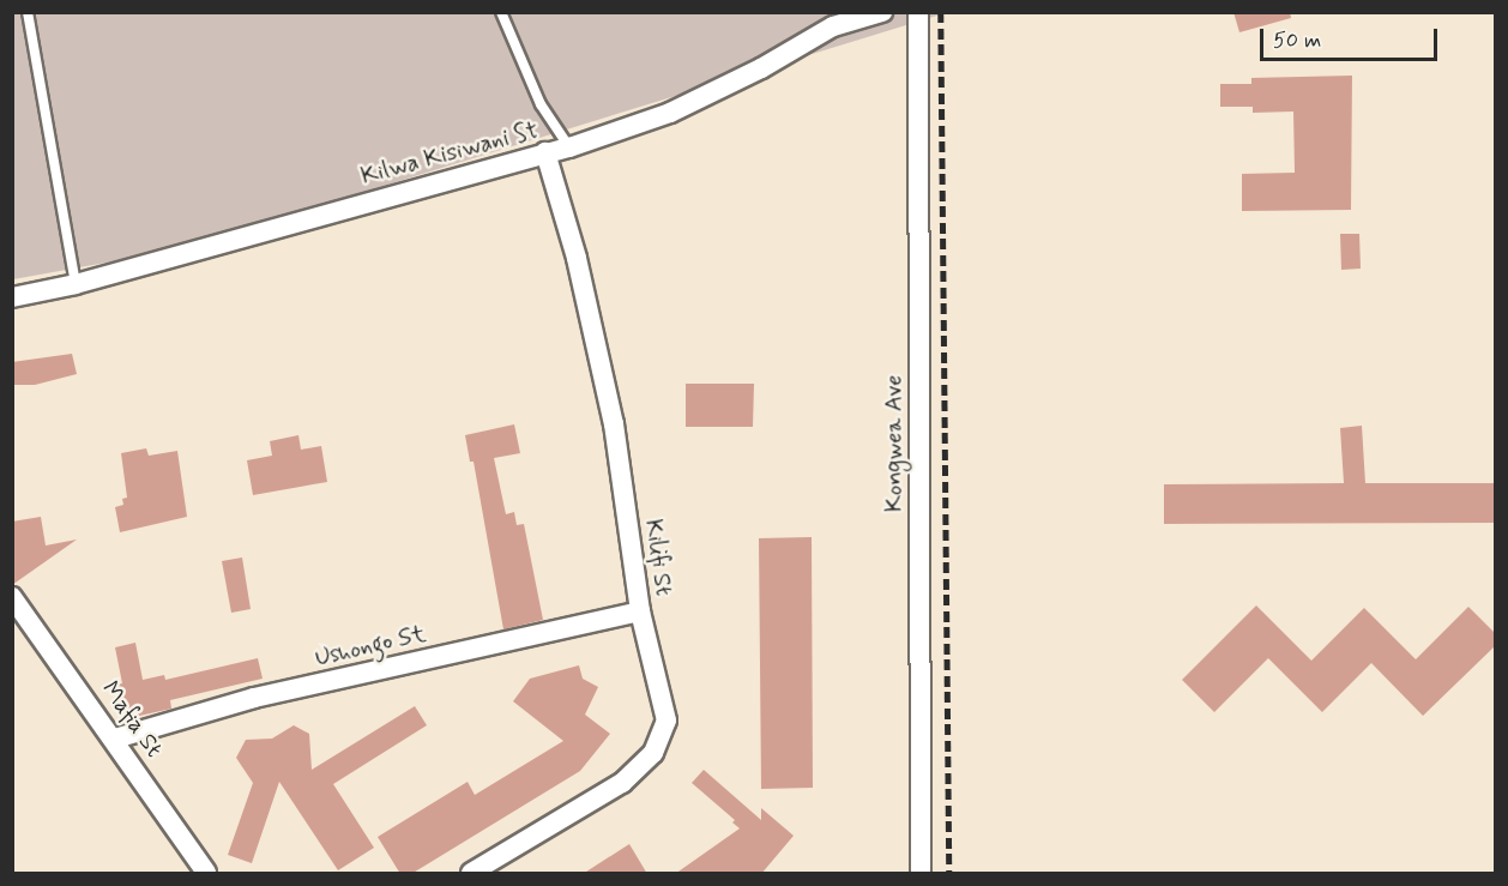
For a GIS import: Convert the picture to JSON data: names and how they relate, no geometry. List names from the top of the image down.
{
  "streets": {
    "street": [
      "Kilwa Kisiwani St",
      "Kongwea Ave",
      "Kilifi St",
      "Ushongo St",
      "Mafia St"
    ]
  },
  "crossings": [
    ["Kilwa Kisiwani St", "Kilifi St"],
    ["Kilifi St", "Ushongo St"],
    ["Ushongo St", "Mafia St"]
  ],
  "scale_bar": "50 m"
}
